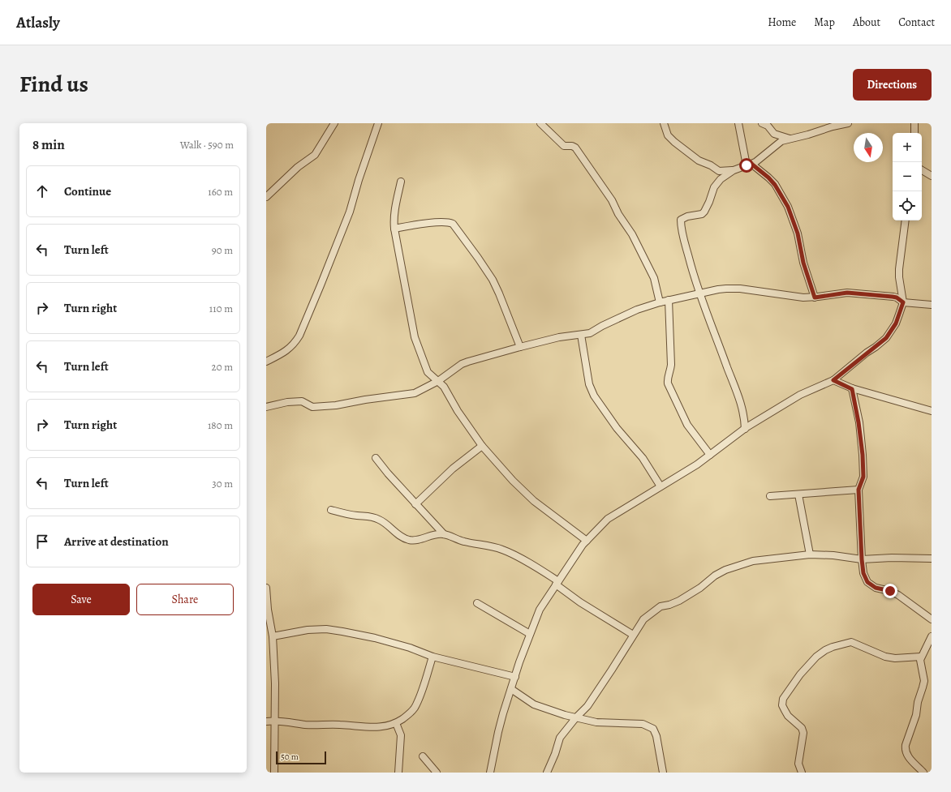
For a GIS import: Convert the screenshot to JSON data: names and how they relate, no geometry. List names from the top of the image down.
{
  "scale_bar": "50 m",
  "north": "bottom",
  "page": {
    "header": "Atlasly",
    "nav": [
      "Home",
      "Map",
      "About",
      "Contact"
    ],
    "title": "Find us",
    "buttons": [
      "Directions",
      ["Save", "Share"]
    ],
    "heading": ["8 min", "Walk · 590 m"],
    "map_buttons": ["+", "−"],
    "list": [
      ["Continue", "160 m"],
      ["Turn left", "90 m"],
      ["Turn right", "110 m"],
      ["Turn left", "20 m"],
      ["Turn right", "180 m"],
      ["Turn left", "30 m"],
      "Arrive at destination"
    ],
    "scale": "50 m"
  }
}
